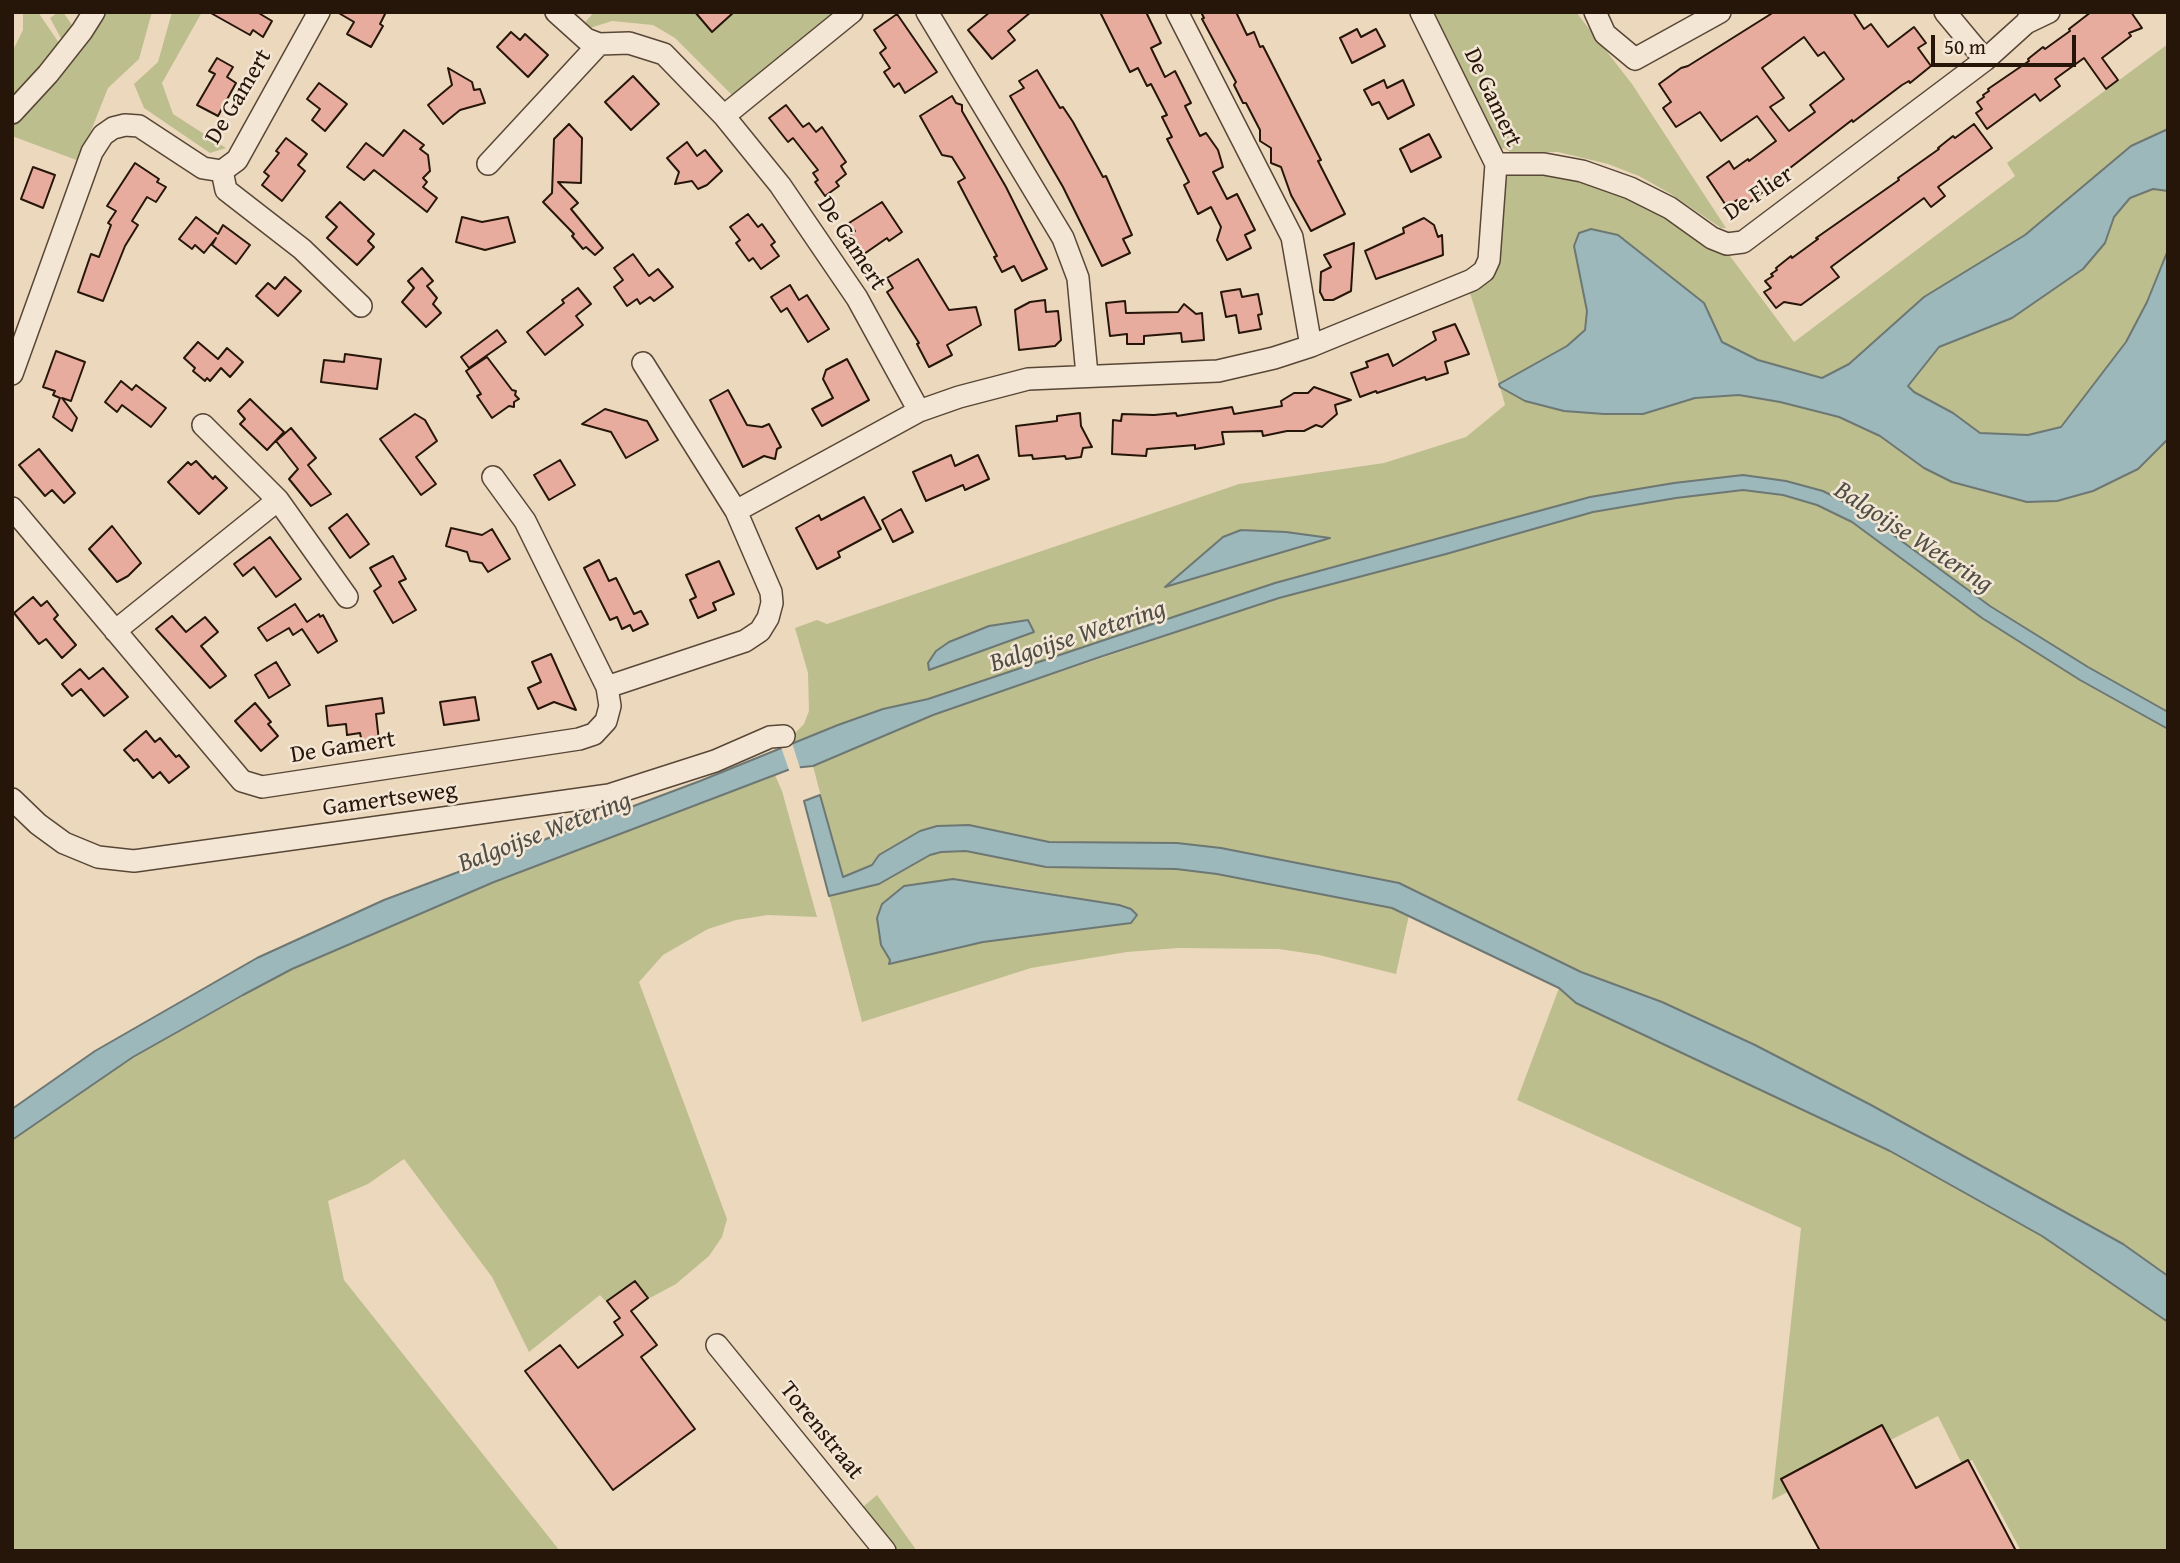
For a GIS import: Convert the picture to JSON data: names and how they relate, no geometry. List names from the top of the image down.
{
  "streets": {
    "street": [
      "De Gamert",
      "De Flier",
      "Gamertseweg",
      "Torenstraat"
    ]
  },
  "crossings": [
    ["De Gamert", "De Flier"]
  ],
  "water": ["Balgoijse Wetering"],
  "scale_bar": "50 m"
}
